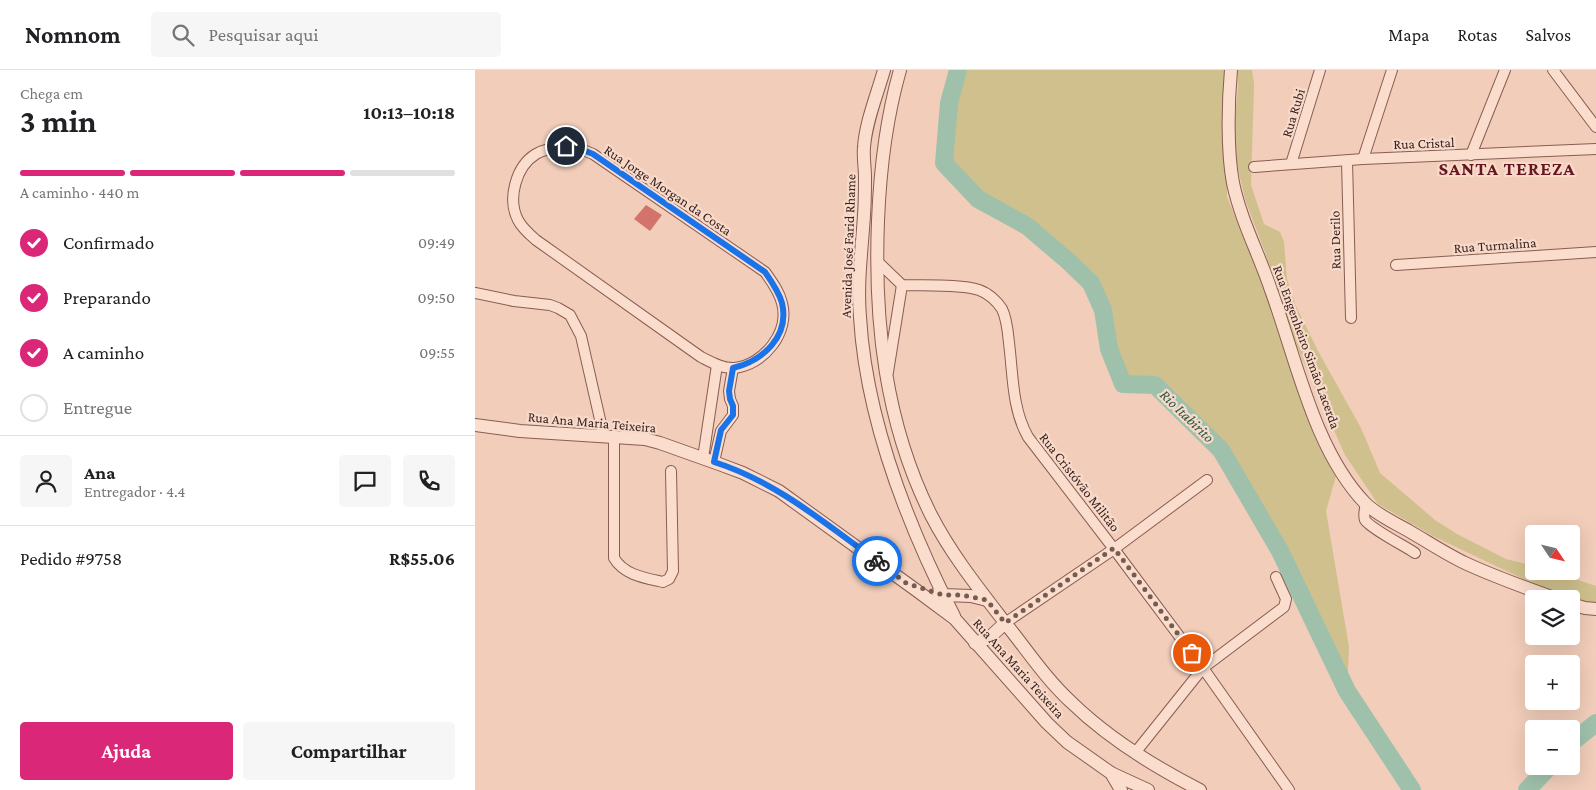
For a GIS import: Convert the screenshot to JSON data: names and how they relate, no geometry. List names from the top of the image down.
{
  "streets": {
    "street": [
      "Rua Rubi",
      "Rua Cristal",
      "Rua Jorge Morgan da Costa",
      "Rua Derilo",
      "Rua Turmalina",
      "Avenida José Farid Rhame",
      "Rua Engenheiro Simão Lacerda",
      "Rua Ana Maria Teixeira",
      "Rua Cristóvão Militão"
    ]
  },
  "crossings": [
    ["Rua Rubi", "Rua Cristal"],
    ["Rua Cristal", "Rua Derilo"],
    ["Avenida José Farid Rhame", "Rua Ana Maria Teixeira"]
  ],
  "districts": ["SANTA TEREZA"],
  "water": ["Rio Itabirito"],
  "north": "bottom right",
  "page": {
    "header": "Nomnom",
    "search": "Pesquisar aqui",
    "nav": ["Mapa", "Rotas", "Salvos"],
    "heading": ["3 min", "Chega em", "10:13–10:18"],
    "panel": [
      "Ana",
      "Entregador · 4.4",
      "Pedido #9758",
      "R$55.06"
    ],
    "bar": "A caminho · 440 m",
    "list": [
      ["Confirmado", "09:49"],
      ["Preparando", "09:50"],
      ["A caminho", "09:55"],
      "Entregue"
    ],
    "map_buttons": ["+", "−"],
    "buttons": ["Ajuda", "Compartilhar"]
  }
}
